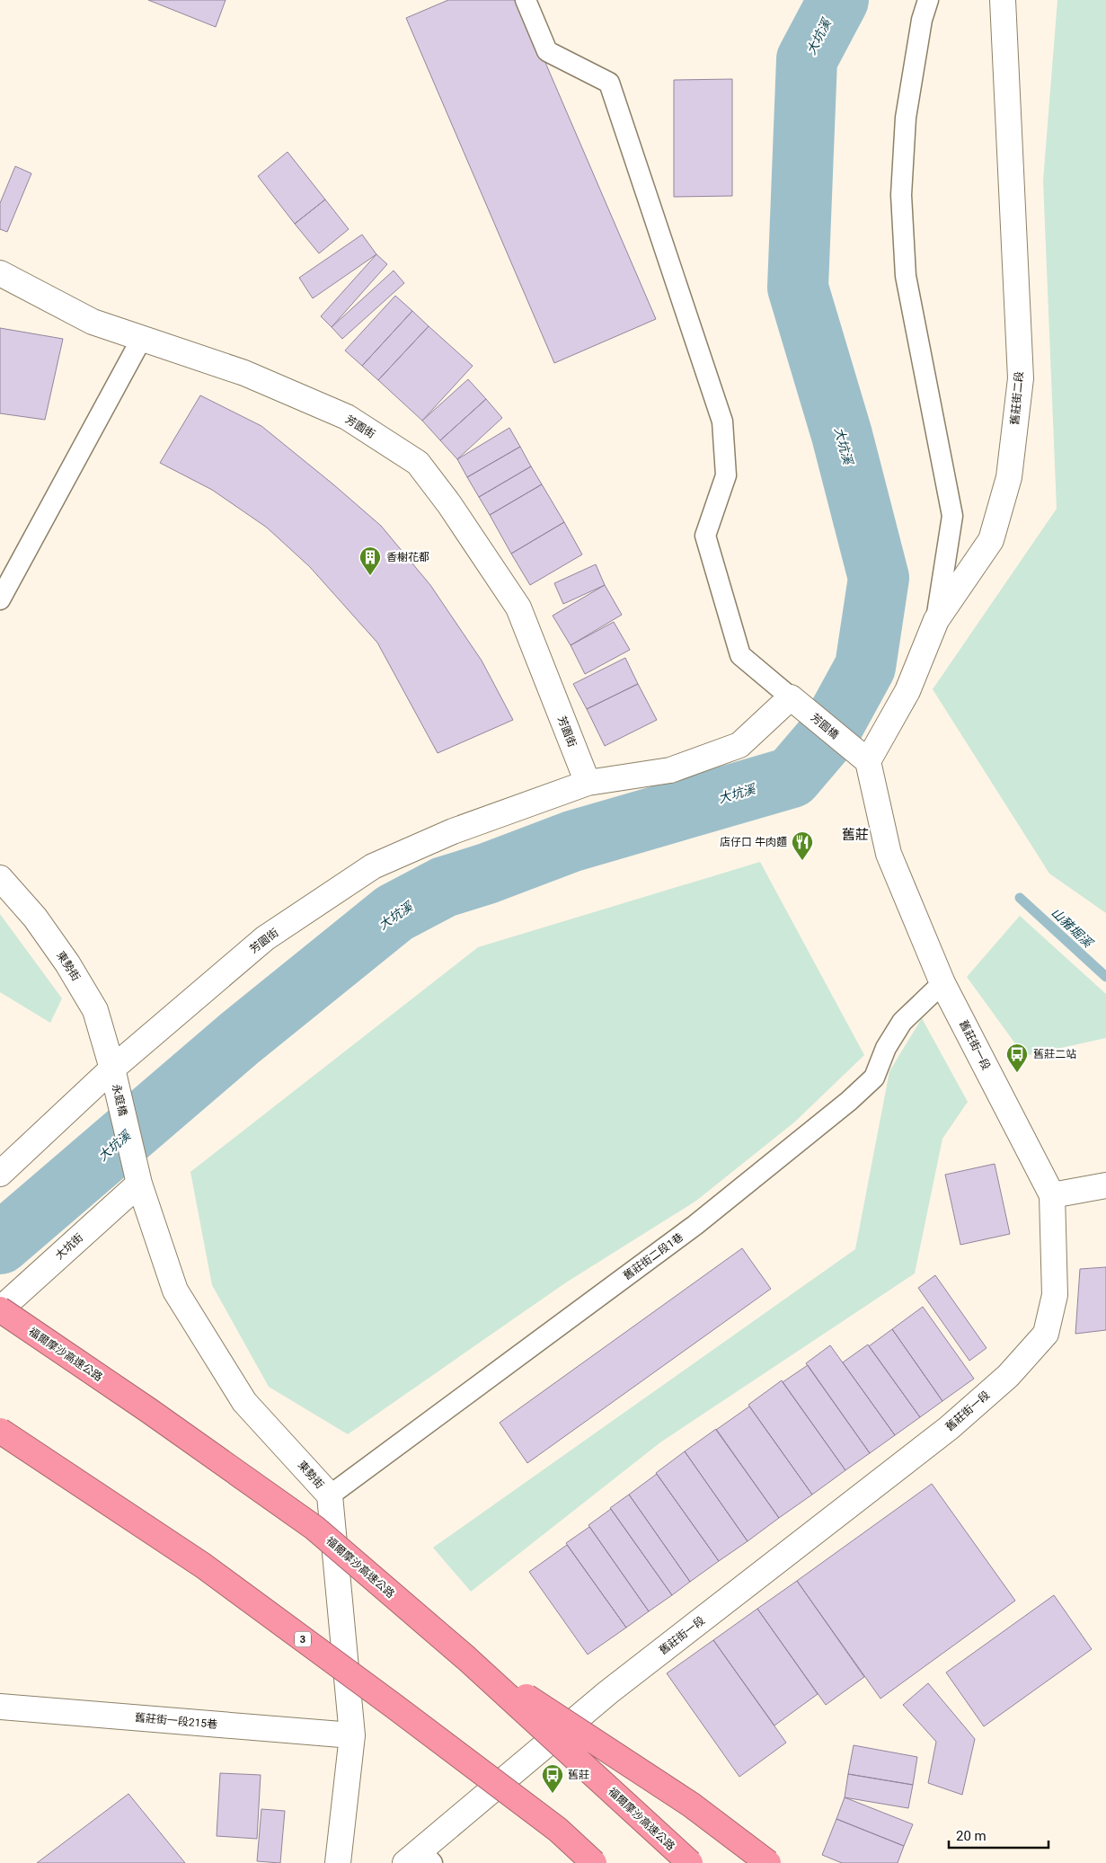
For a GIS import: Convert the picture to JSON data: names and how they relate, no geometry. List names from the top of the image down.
{
  "streets": {
    "highway": ["福爾摩沙高速公路", "3"],
    "street": [
      "舊莊街二段",
      "芳園街",
      "芳園橋",
      "東勢街",
      "舊莊街一段",
      "永庭橋",
      "大坑街",
      "舊莊街一段215巷"
    ],
    "lane": ["舊莊街二段1巷"]
  },
  "crossings": [
    ["舊莊街二段", "芳園橋"],
    ["舊莊街二段", "舊莊街一段"],
    ["芳園街", "東勢街"],
    ["芳園街", "永庭橋"],
    ["芳園橋", "舊莊街一段"],
    ["東勢街", "永庭橋"],
    ["東勢街", "大坑街"],
    ["東勢街", "舊莊街二段1巷"],
    ["東勢街", "舊莊街一段215巷"],
    ["舊莊街一段", "舊莊街二段1巷"],
    ["永庭橋", "大坑街"],
    ["大坑街", "福爾摩沙高速公路"]
  ],
  "districts": ["舊莊"],
  "water": ["大坑溪", "山豬堀溪"],
  "places": {
    "building": ["香榭花都"],
    "restaurant": ["店仔口 牛肉麵"],
    "bus stop": ["舊莊二站", "舊莊"]
  },
  "scale_bar": "20 m"
}
